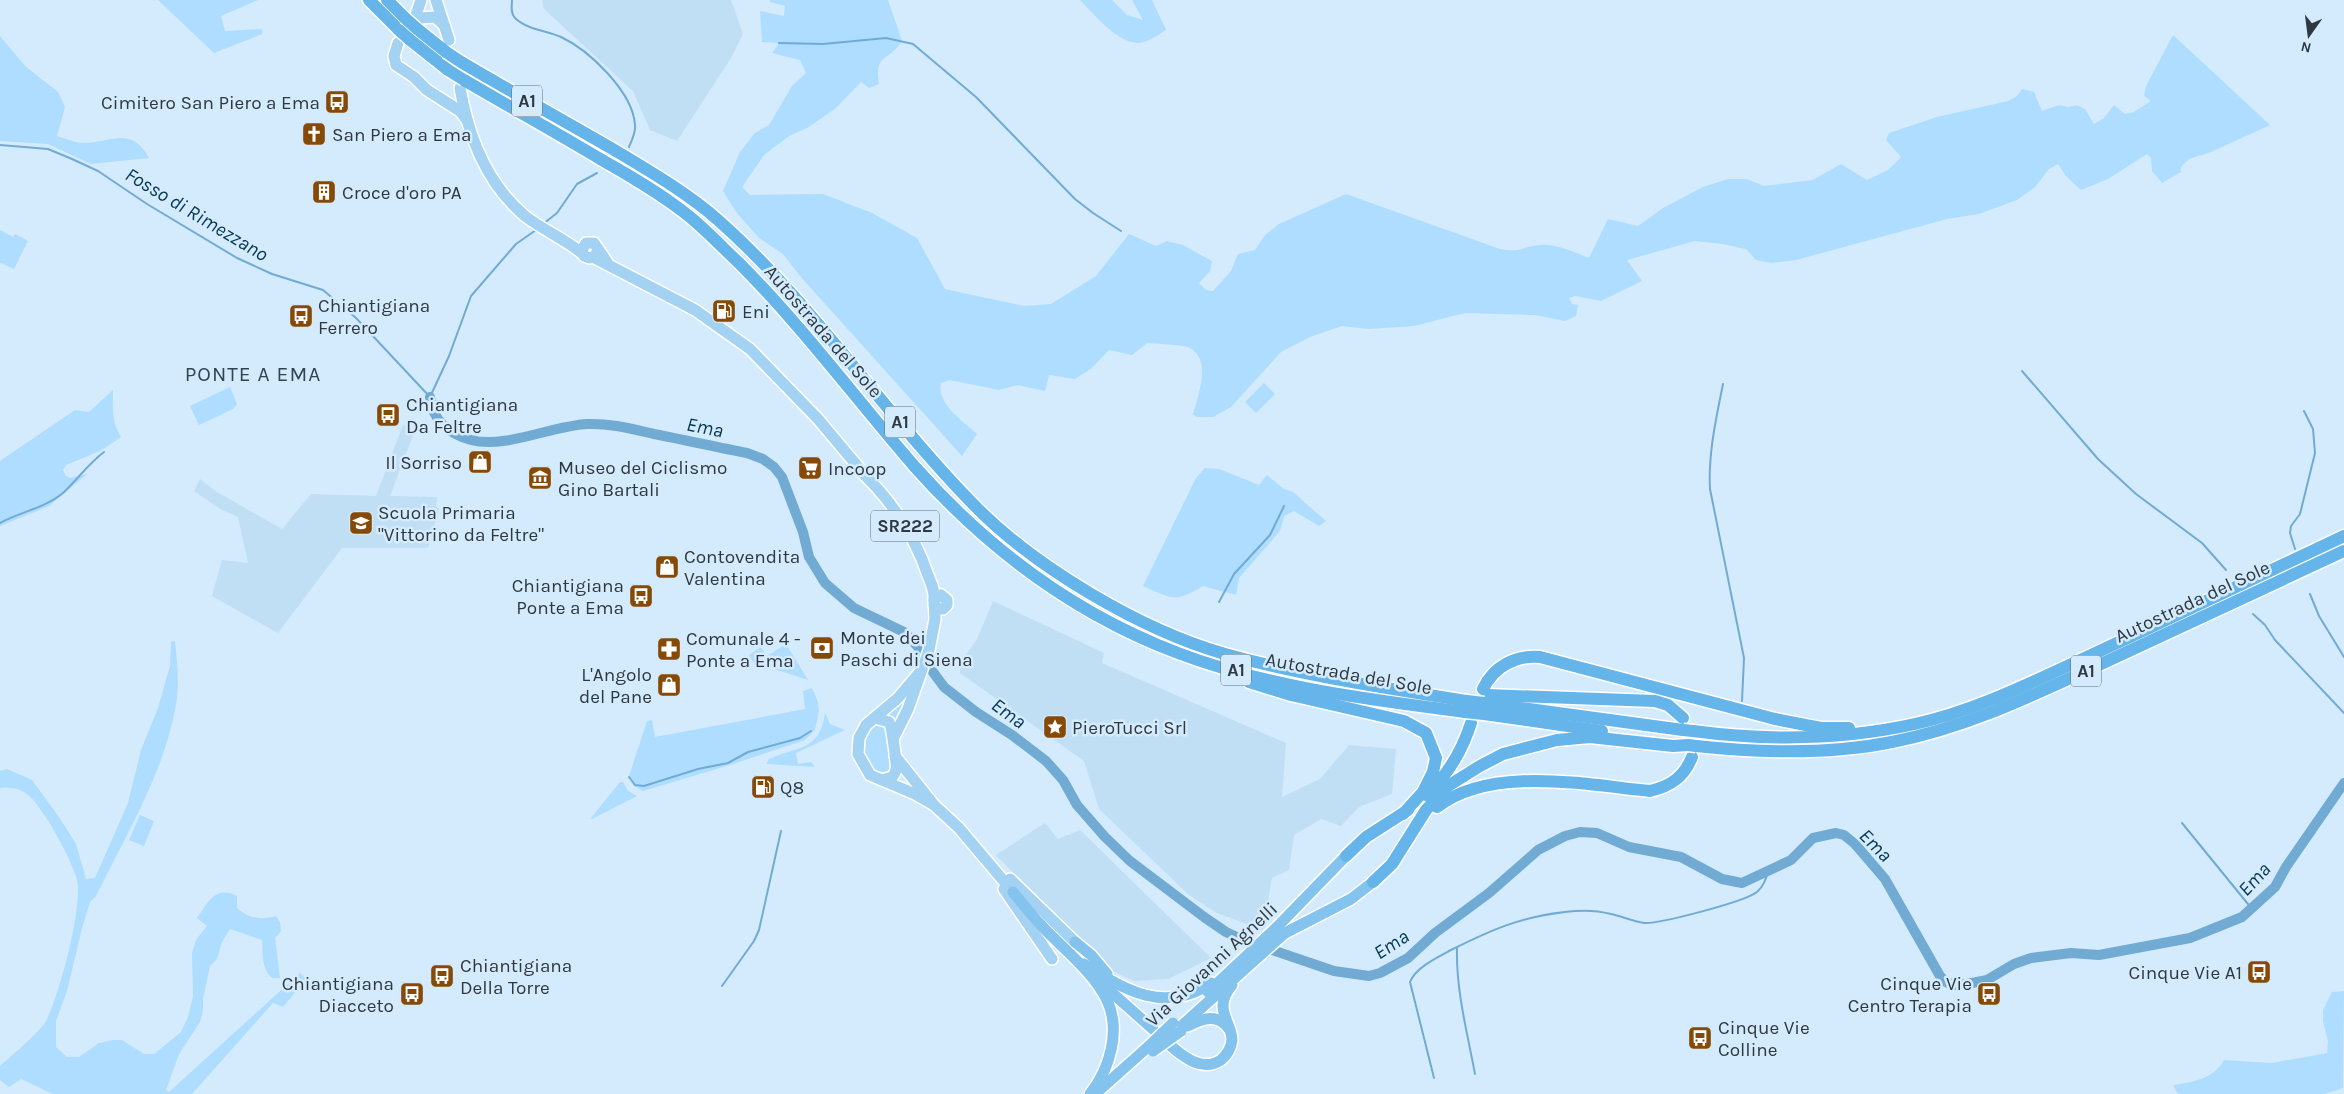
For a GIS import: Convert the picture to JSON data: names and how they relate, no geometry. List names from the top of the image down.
{
  "streets": {
    "highway": ["A1", "Autostrada del Sole", "Via Giovanni Agnelli"],
    "main road": ["SR222"]
  },
  "crossings": [
    ["Autostrada del Sole", "SR222"]
  ],
  "districts": ["PONTE A EMA"],
  "water": ["Fosso di Rimezzano", "Ema"],
  "places": {
    "bus stop": [
      "Cimitero San Piero a Ema",
      "Chiantigiana Ferrero",
      "Chiantigiana Da Feltre",
      "Chiantigiana Ponte a Ema",
      "Cinque Vie A1",
      "Chiantigiana Della Torre",
      "Chiantigiana Diacceto",
      "Cinque Vie Centro Terapia",
      "Cinque Vie Colline"
    ],
    "church": ["San Piero a Ema"],
    "building": ["Croce d'oro PA"],
    "fuel station": ["Eni", "Q8"],
    "shop": ["Il Sorriso", "Contovendita Valentina", "L'Angolo del Pane"],
    "supermarket": ["Incoop"],
    "museum": ["Museo del Ciclismo Gino Bartali"],
    "school or university": ["Scuola Primaria \"Vittorino da Feltre\""],
    "bank": ["Monte dei Paschi di Siena"],
    "pharmacy": ["Comunale 4 - Ponte a Ema"],
    "place": ["PieroTucci Srl"]
  },
  "north": "bottom"
}
